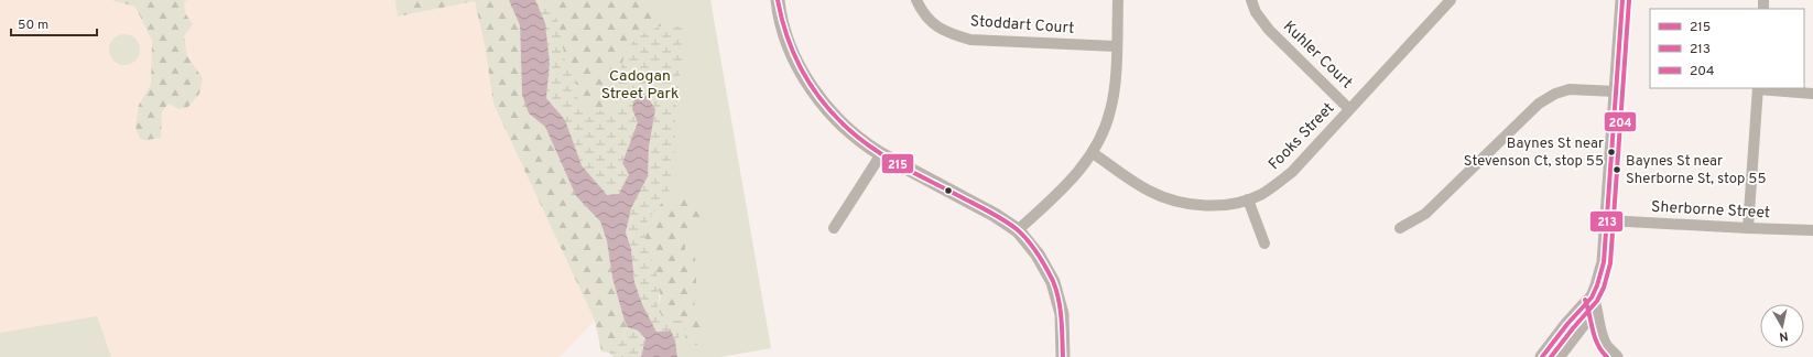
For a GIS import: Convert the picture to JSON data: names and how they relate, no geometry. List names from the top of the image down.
{
  "streets": {
    "street": [
      "Stoddart Court",
      "Kuhler Court",
      "Fooks Street",
      "Sherborne Street"
    ]
  },
  "crossings": [
    ["Kuhler Court", "Fooks Street"]
  ],
  "parks": ["Cadogan Street Park"],
  "places": ["Baynes St near Stevenson Ct, stop 55", "Baynes St near Sherborne St, stop 55"],
  "lines": ["transit line 215", "transit line 213", "transit line 204"],
  "legend": ["215", "213", "204"],
  "scale_bar": "50 m",
  "north": "bottom"
}
